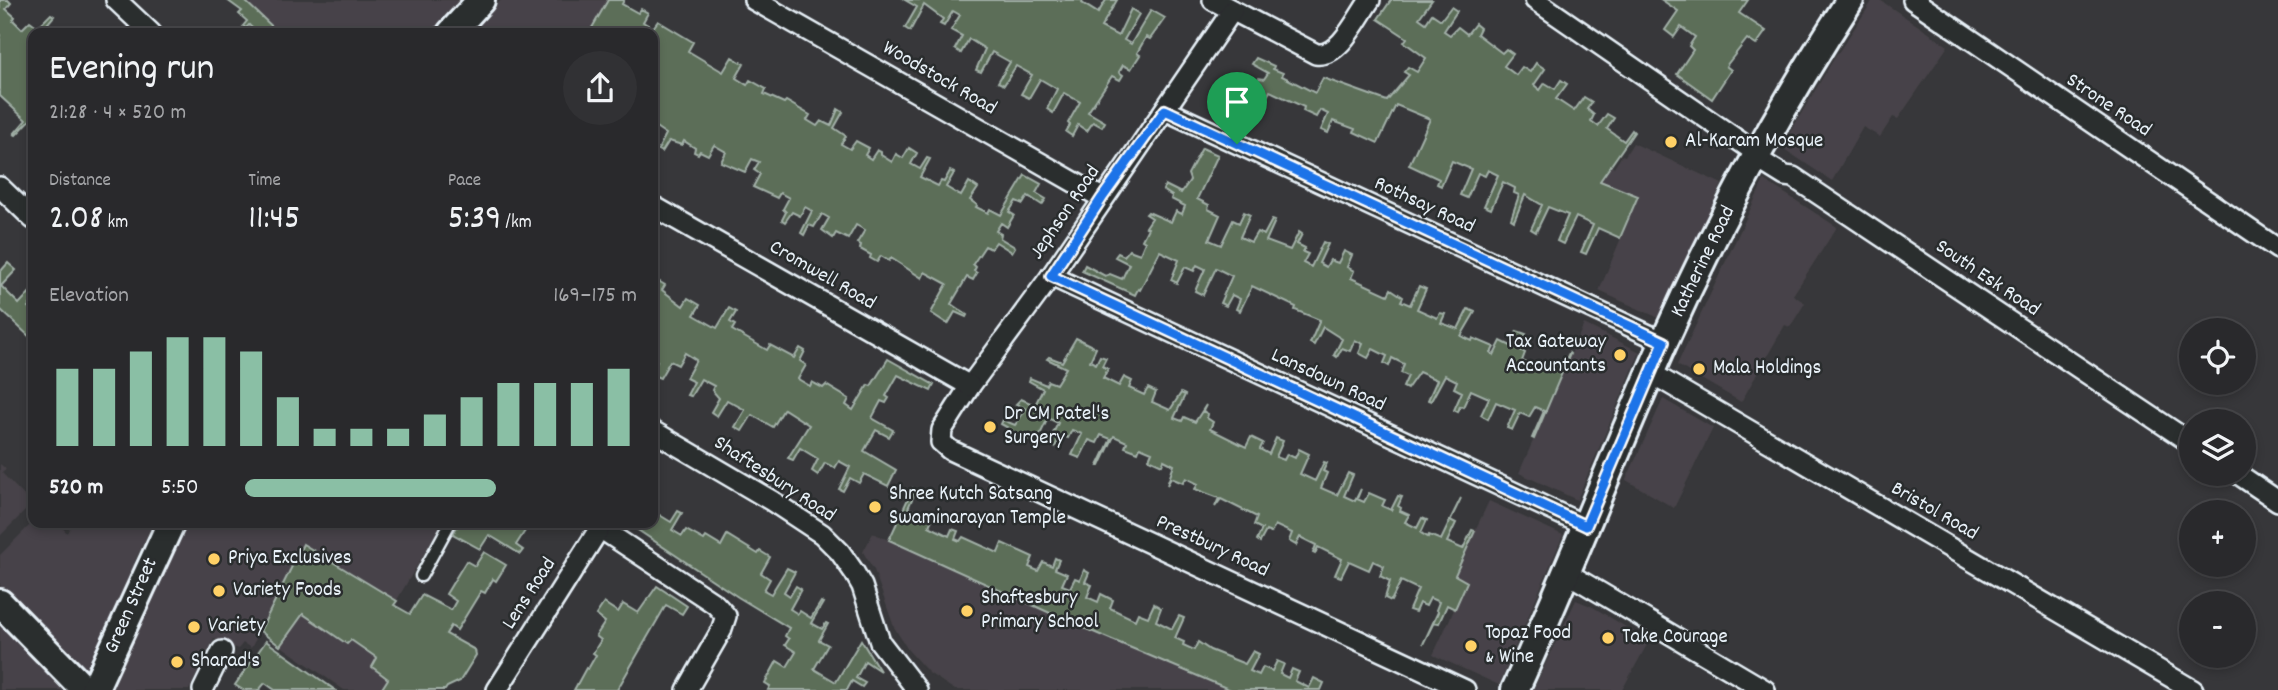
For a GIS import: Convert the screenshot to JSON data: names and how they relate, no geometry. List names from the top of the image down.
{
  "streets": {
    "main road": ["Katherine Road", "Green Street"],
    "street": [
      "Woodstock Road",
      "Strone Road",
      "Rothsay Road",
      "Jephson Road",
      "Cromwell Road",
      "South Esk Road",
      "Lansdown Road",
      "Shaftesbury Road",
      "Bristol Road",
      "Prestbury Road",
      "Lens Road"
    ]
  },
  "crossings": [
    ["Woodstock Road", "Jephson Road"],
    ["Rothsay Road", "Jephson Road"],
    ["Rothsay Road", "Katherine Road"],
    ["Jephson Road", "Cromwell Road"],
    ["Jephson Road", "Lansdown Road"],
    ["Jephson Road", "Prestbury Road"],
    ["Katherine Road", "South Esk Road"],
    ["Katherine Road", "Lansdown Road"],
    ["Katherine Road", "Bristol Road"]
  ],
  "places": [
    "Al-Karam Mosque",
    "Tax Gateway Accountants",
    "Mala Holdings",
    "Dr CM Patel's Surgery",
    "Shree Kutch Satsang Swaminarayan Temple",
    "Priya Exclusives",
    "Variety Foods",
    "Shaftesbury Primary School",
    "Variety",
    "Take Courage",
    "Topaz Food & Wine",
    "Sharad's"
  ],
  "page": {
    "heading": ["Evening run", "21:28 · 4 × 520 m"],
    "stats": [
      ["Distance", "2.08 km"],
      ["Time", "11:45"],
      ["Pace", "5:39 /km"]
    ],
    "chart": ["Elevation", "169–175 m"],
    "map_buttons": ["+", "−"],
    "list": [
      {
        "name": "520 m",
        "note": "5:50"
      }
    ]
  }
}
